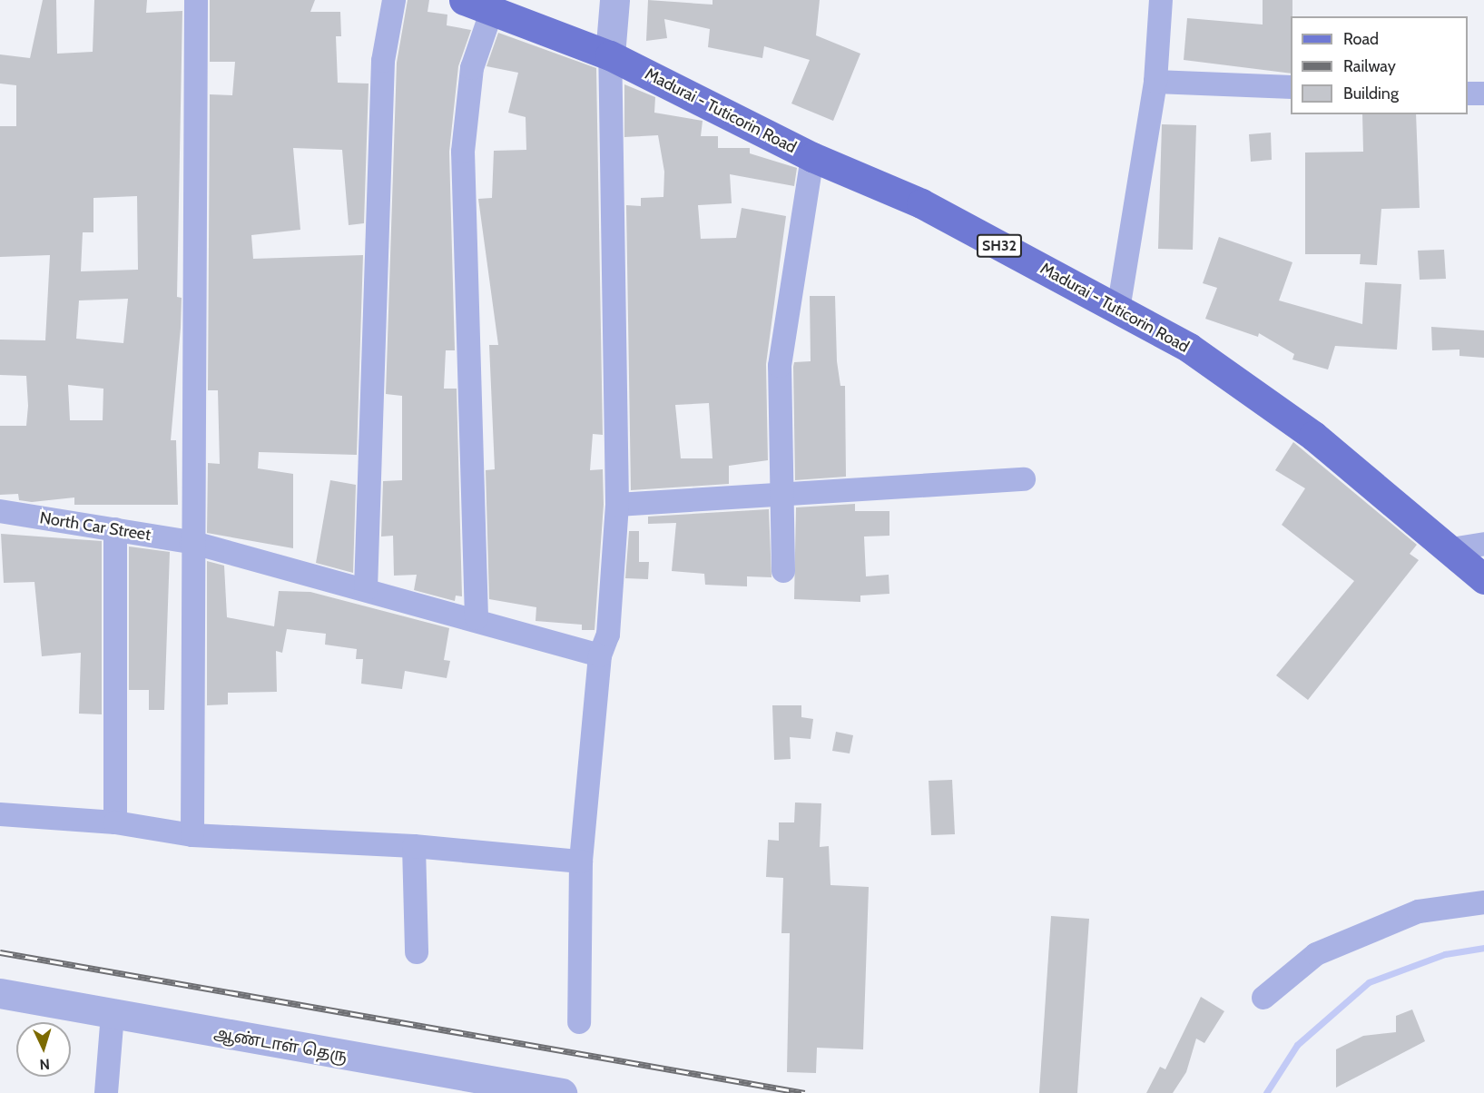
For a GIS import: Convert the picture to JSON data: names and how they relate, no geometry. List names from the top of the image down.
{
  "streets": {
    "main road": ["Madurai - Tuticorin Road", "SH32"],
    "street": ["North Car Street", "ஆண்டாள் தெரு"]
  },
  "legend": ["Road", "Railway", "Building"],
  "north": "bottom"
}
